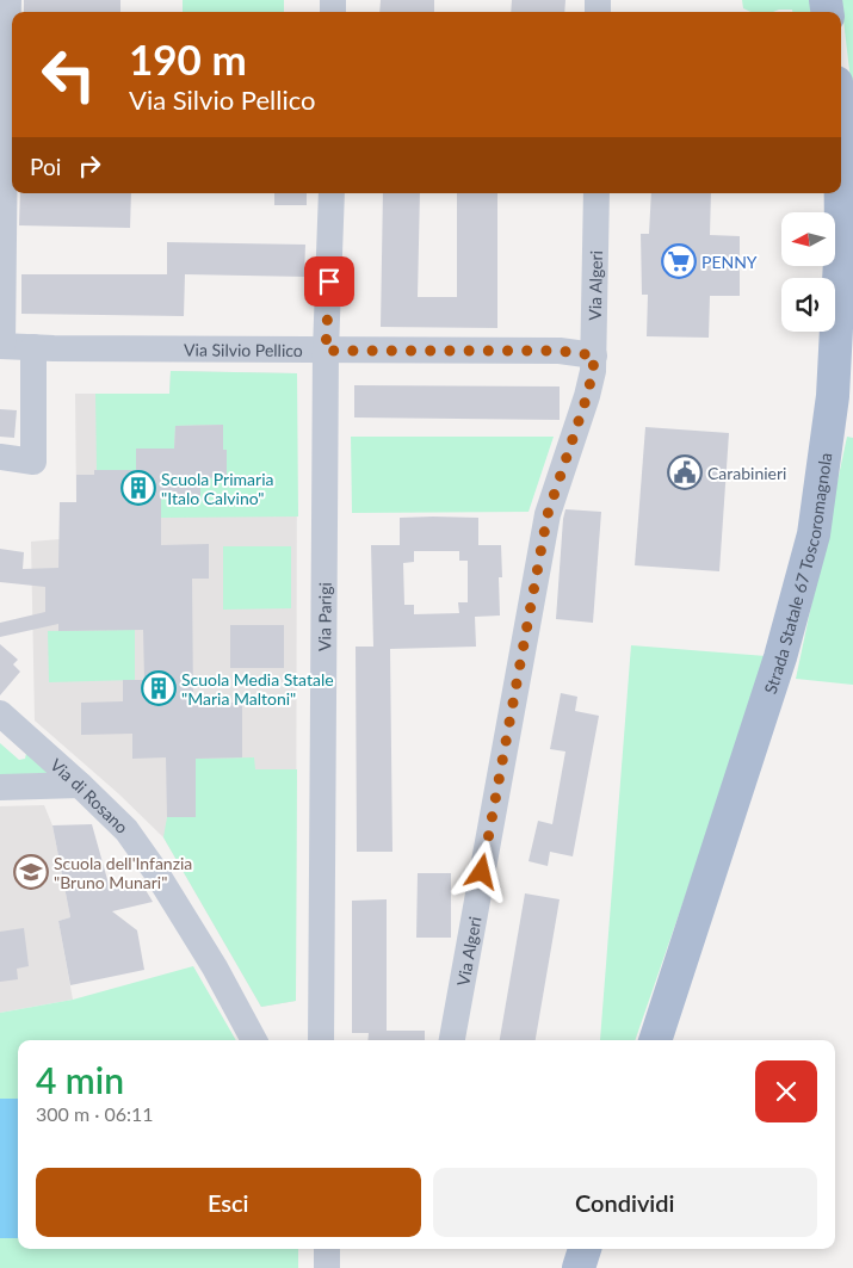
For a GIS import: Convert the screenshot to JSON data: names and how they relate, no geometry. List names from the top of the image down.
{
  "streets": {
    "main road": ["Strada Statale 67 Toscoromagnola"],
    "street": [
      "Via Algeri",
      "Via Silvio Pellico",
      "Via Parigi",
      "Via di Rosano"
    ]
  },
  "crossings": [
    ["Via Algeri", "Via Silvio Pellico"],
    ["Via Silvio Pellico", "Via Parigi"]
  ],
  "places": {
    "supermarket": ["PENNY"],
    "public building": ["Carabinieri"],
    "building": ["Scuola Primaria \"Italo Calvino\"", "Scuola Media Statale \"Maria Maltoni\""],
    "school or university": ["Scuola dell'Infanzia \"Bruno Munari\""]
  },
  "north": "left",
  "page": {
    "turn": ["190 m", "Via Silvio Pellico"],
    "then": "Poi",
    "heading": ["4 min", "300 m · 06:11"],
    "buttons": ["Esci", "Condividi"]
  }
}
